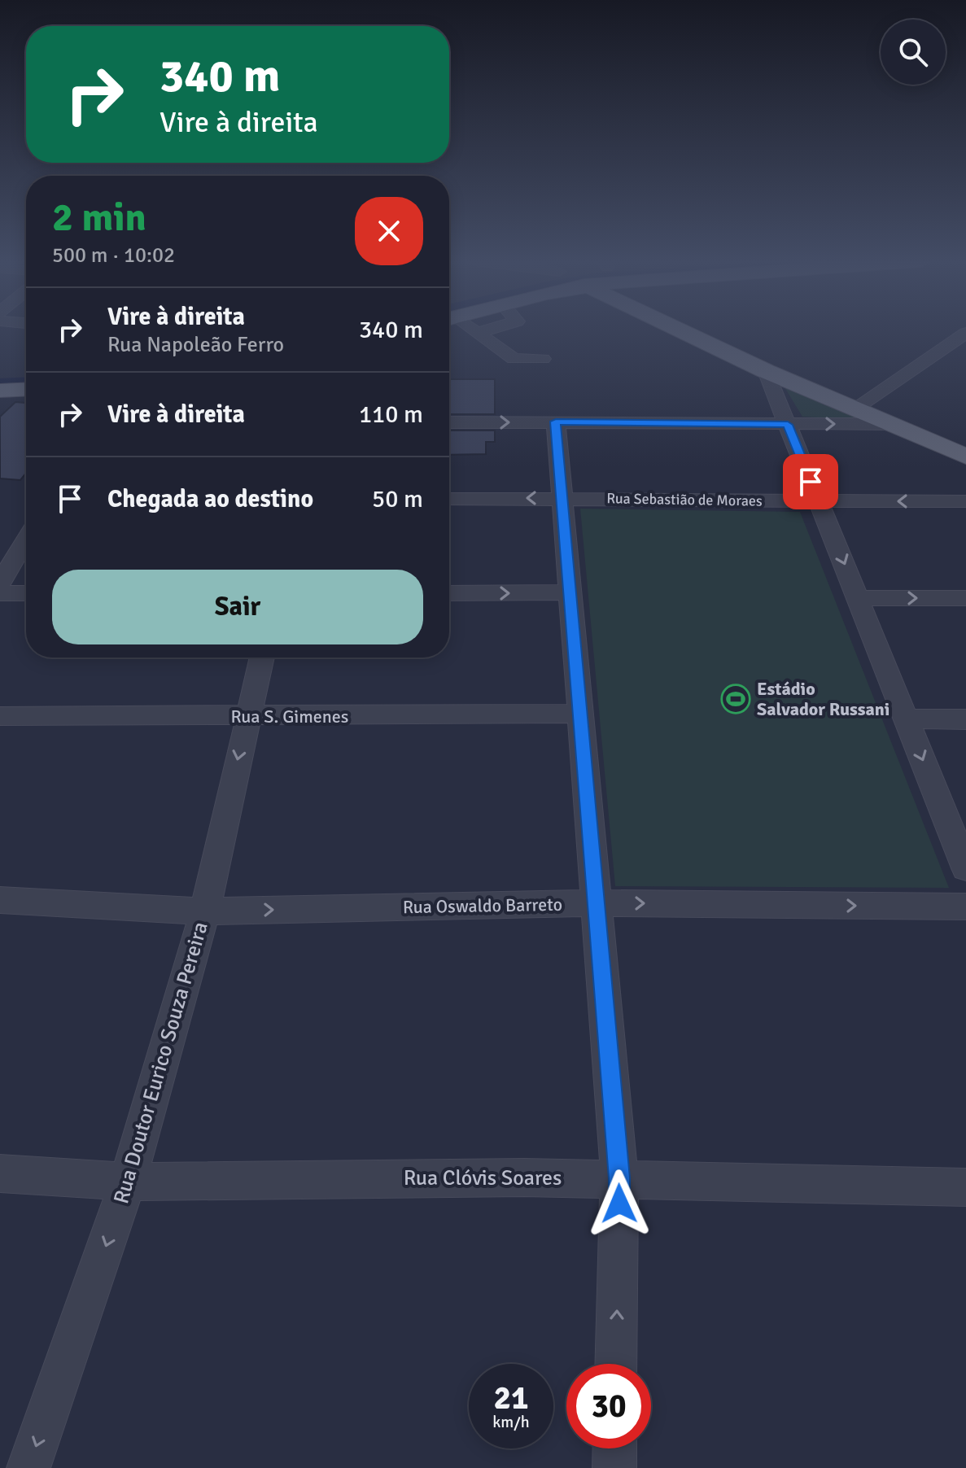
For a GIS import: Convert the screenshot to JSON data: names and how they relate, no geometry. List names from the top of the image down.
{
  "streets": {
    "street": [
      "Rua Sebastião de Moraes",
      "Rua S. Gimenes",
      "Rua Oswaldo Barreto",
      "Rua Doutor Eurico Souza Pereira",
      "Rua Clóvis Soares"
    ]
  },
  "crossings": [
    ["Rua S. Gimenes", "Rua Doutor Eurico Souza Pereira"],
    ["Rua Oswaldo Barreto", "Rua Doutor Eurico Souza Pereira"],
    ["Rua Doutor Eurico Souza Pereira", "Rua Clóvis Soares"]
  ],
  "one_way": ["Rua Oswaldo Barreto", "Rua Doutor Eurico Souza Pereira"],
  "places": {
    "sports": ["Estádio Salvador Russani"]
  },
  "page": {
    "turn": ["340 m", "Vire à direita"],
    "heading": ["2 min", "500 m · 10:02"],
    "list": [
      {
        "name": "Vire à direita",
        "note": "Rua Napoleão Ferro",
        "value": "340 m"
      },
      {
        "name": "Vire à direita",
        "value": "110 m"
      },
      {
        "name": "Chegada ao destino",
        "value": "50 m"
      }
    ],
    "buttons": "Sair",
    "speed": "21 km/h",
    "limit": "30"
  }
}
